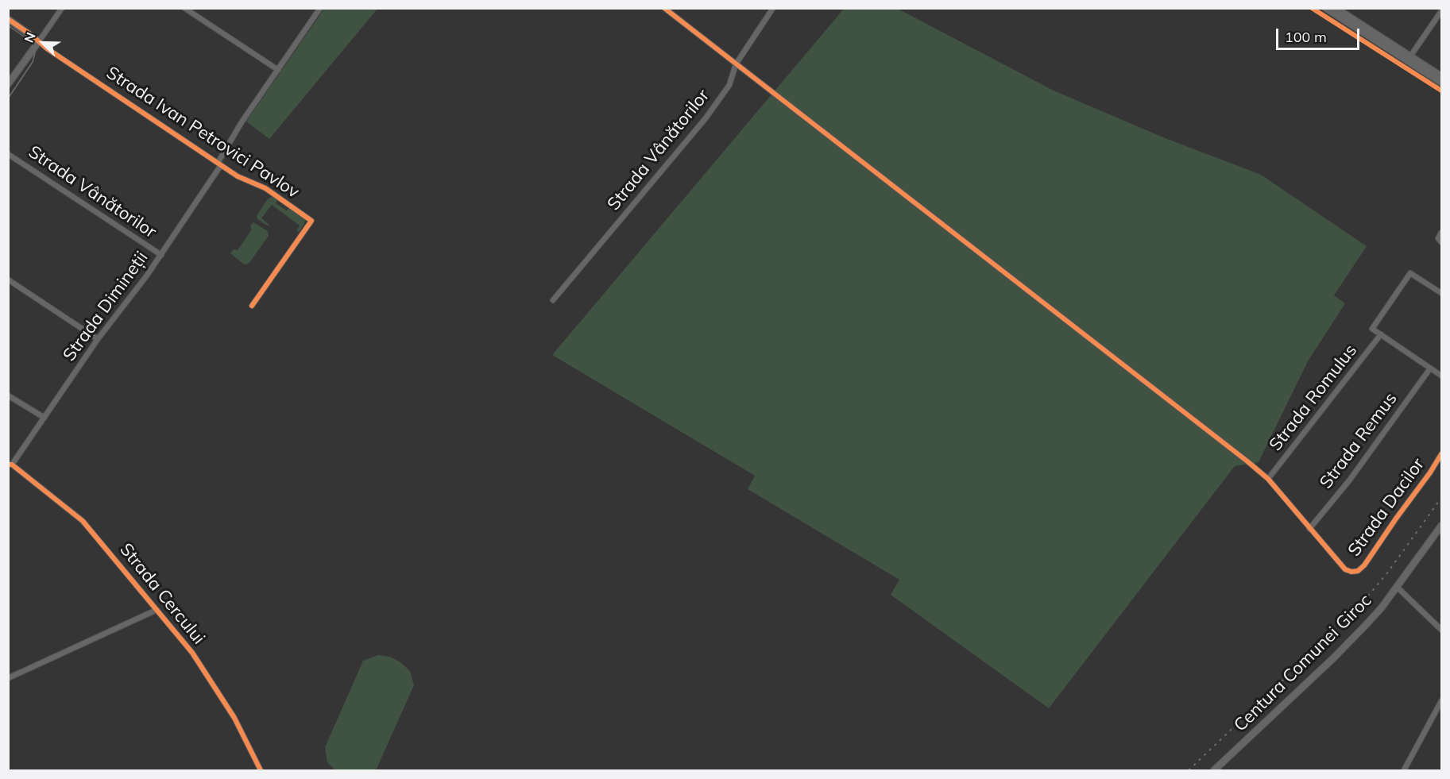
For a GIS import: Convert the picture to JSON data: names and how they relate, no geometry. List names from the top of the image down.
{
  "streets": {
    "main road": ["Centura Comunei Giroc"],
    "street": [
      "Strada Ivan Petrovici Pavlov",
      "Strada Vânătorilor",
      "Strada Dimineții",
      "Strada Romulus",
      "Strada Remus",
      "Strada Dacilor",
      "Strada Cercului"
    ]
  },
  "crossings": [
    ["Strada Ivan Petrovici Pavlov", "Strada Dimineții"],
    ["Strada Vânătorilor", "Strada Dimineții"],
    ["Strada Dimineții", "Strada Cercului"],
    ["Strada Remus", "Strada Dacilor"]
  ],
  "scale_bar": "100 m",
  "north": "top left"
}
